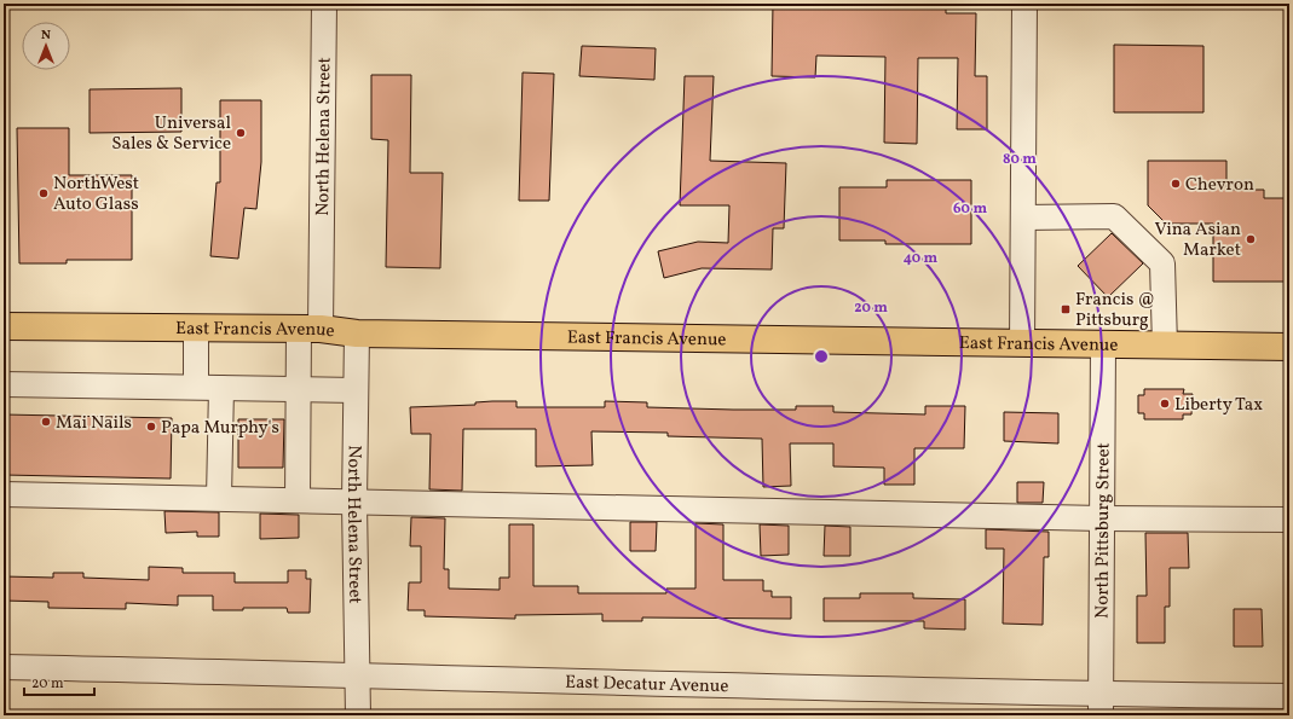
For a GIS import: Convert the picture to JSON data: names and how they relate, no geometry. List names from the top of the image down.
{
  "streets": {
    "main road": ["East Francis Avenue"],
    "street": ["North Helena Street", "North Pittsburg Street", "East Decatur Avenue"]
  },
  "crossings": [
    ["North Helena Street", "East Francis Avenue"],
    ["North Helena Street", "East Decatur Avenue"],
    ["East Francis Avenue", "North Pittsburg Street"],
    ["North Pittsburg Street", "East Decatur Avenue"]
  ],
  "places": {
    "other": [
      "Universal Sales & Service",
      "Chevron",
      "NorthWest Auto Glass",
      "Vina Asian Market",
      "Liberty Tax",
      "Mai Nails",
      "Papa Murphy's"
    ],
    "transit": ["Francis @ Pittsburg"]
  },
  "scale_bar": "20 m",
  "north": "top",
  "rings": [
    "80 m",
    "60 m",
    "40 m",
    "20 m"
  ]
}
